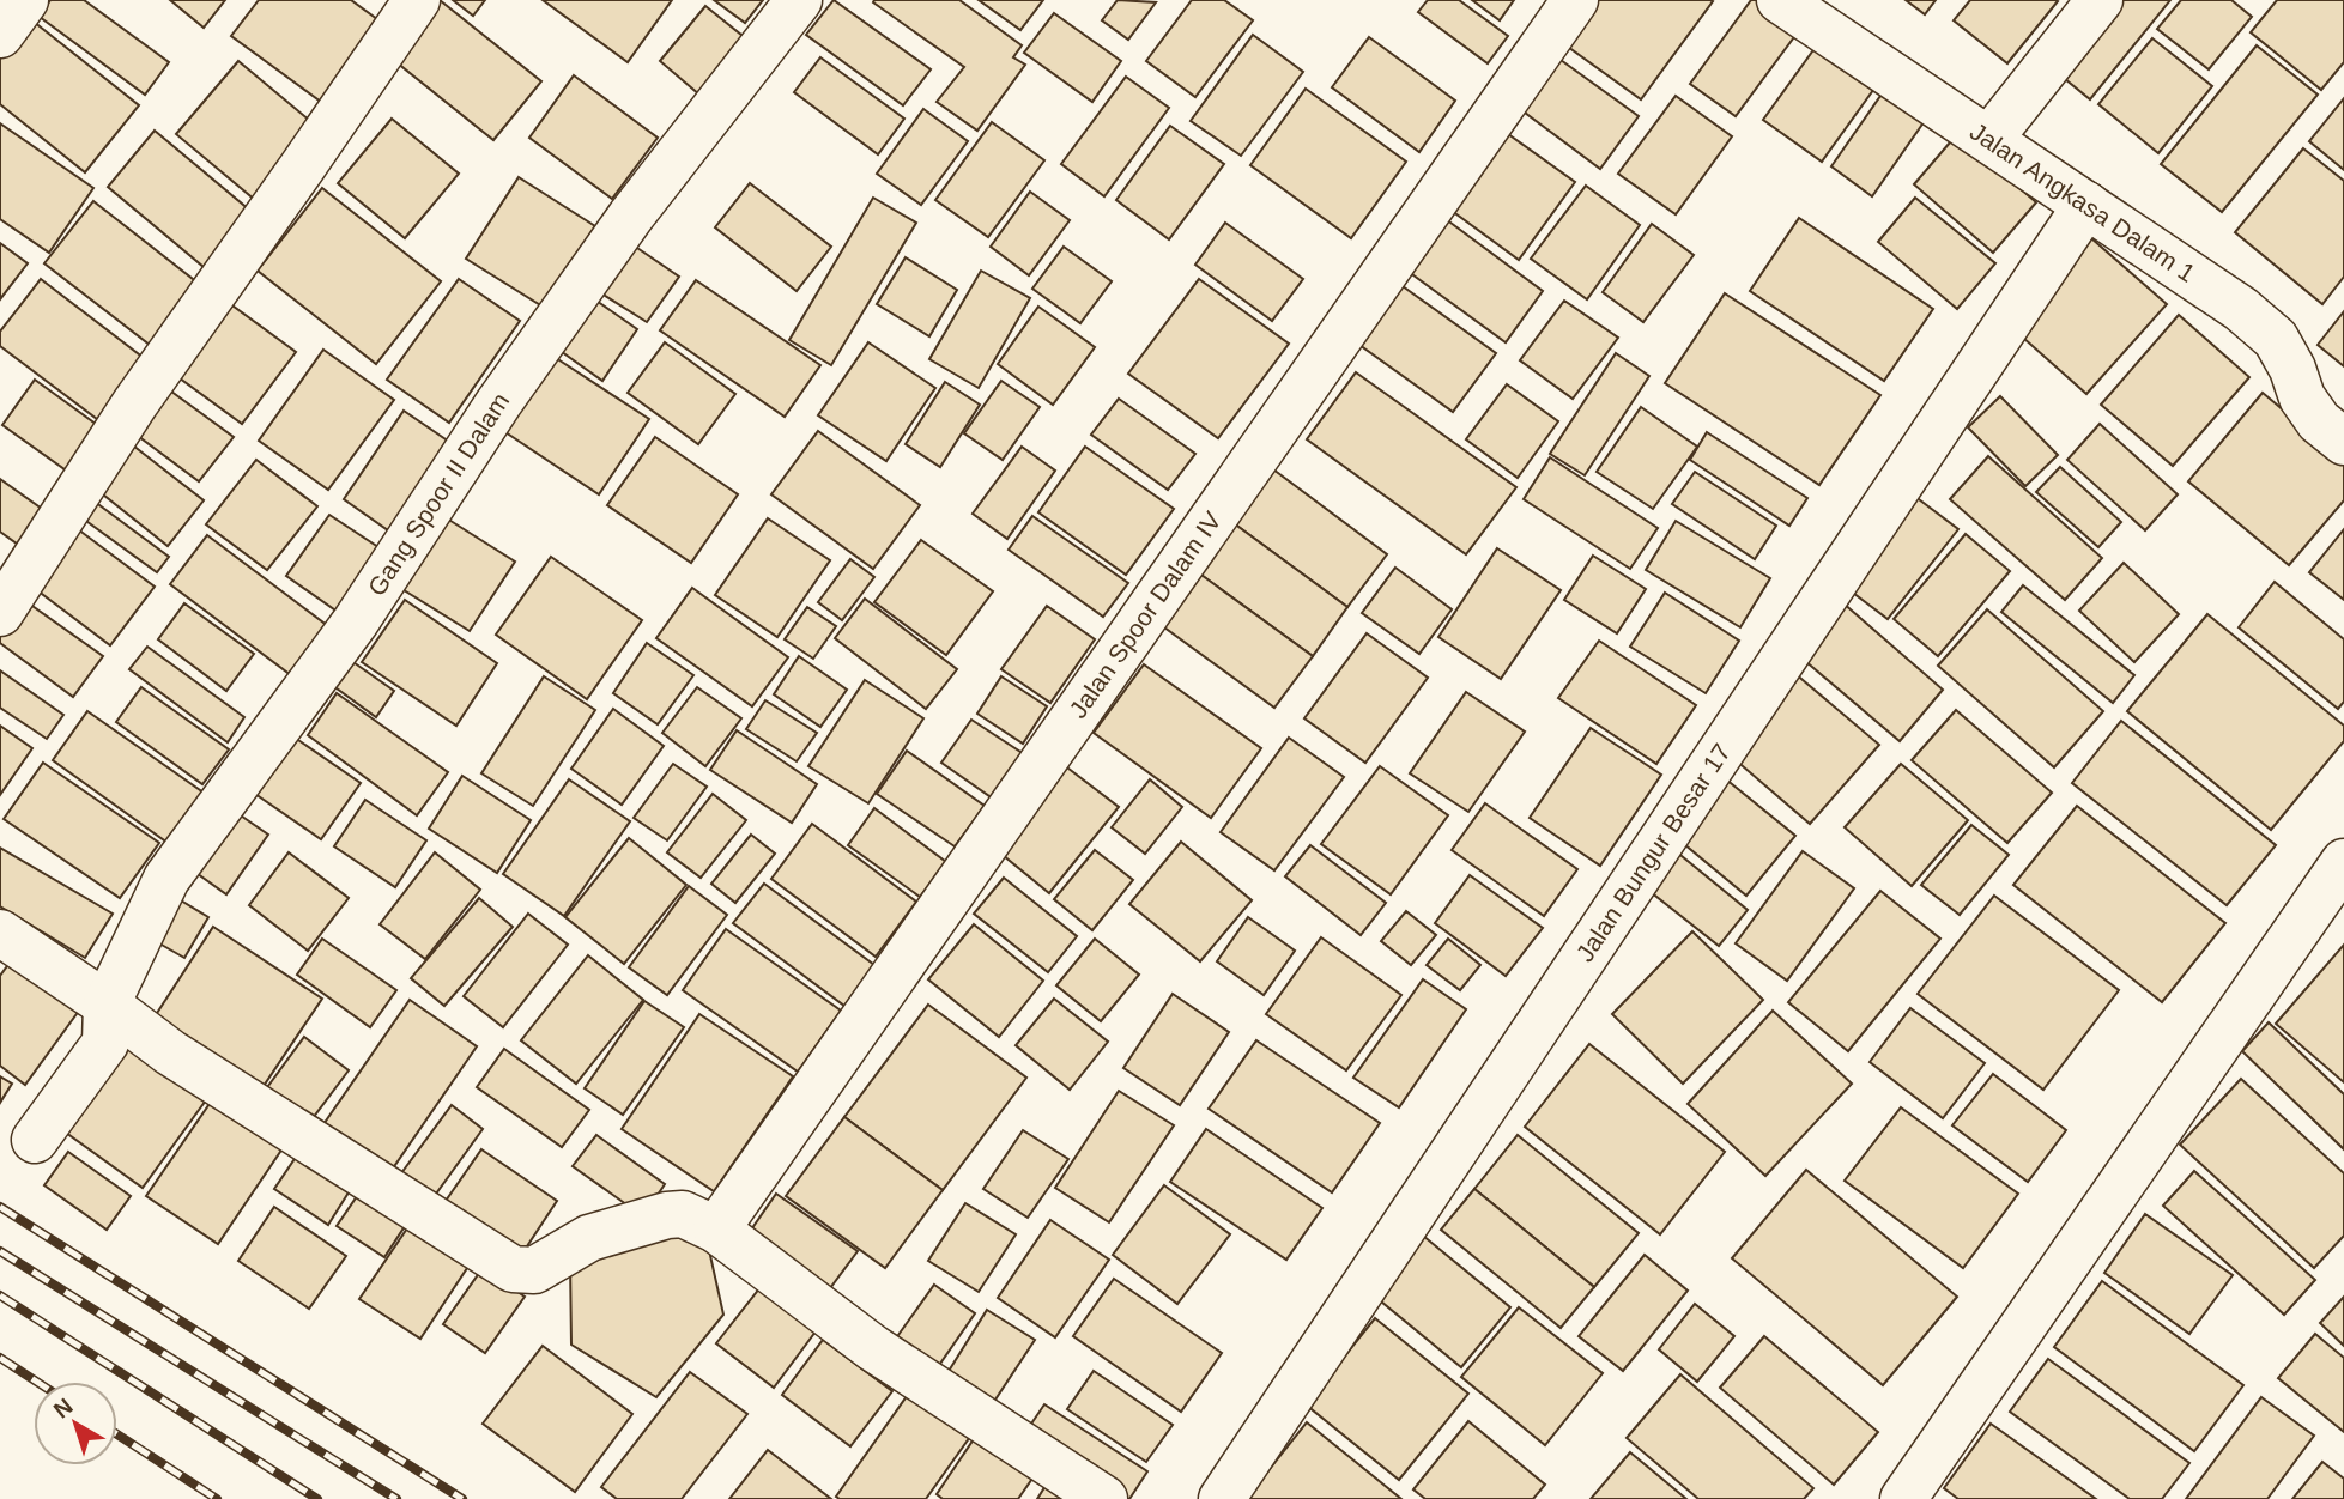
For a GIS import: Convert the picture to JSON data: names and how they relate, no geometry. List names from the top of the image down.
{
  "streets": {
    "street": [
      "Jalan Angkasa Dalam 1",
      "Gang Spoor II Dalam",
      "Jalan Spoor Dalam IV",
      "Jalan Bungur Besar 17"
    ]
  },
  "crossings": [
    ["Jalan Angkasa Dalam 1", "Jalan Bungur Besar 17"]
  ],
  "north": "top left"
}
